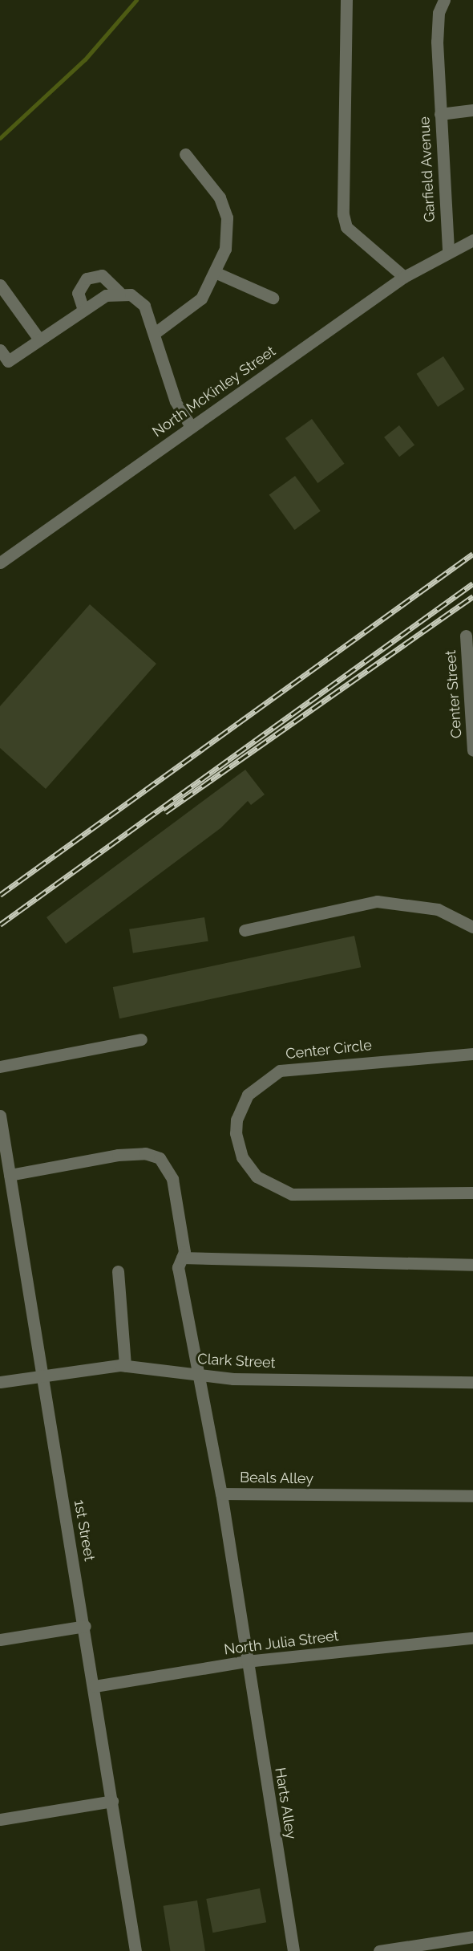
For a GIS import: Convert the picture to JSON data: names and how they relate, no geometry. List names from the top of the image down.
{
  "streets": {
    "street": [
      "Garfield Avenue",
      "North McKinley Street",
      "Center Street",
      "Center Circle",
      "Clark Street",
      "Beals Alley",
      "1st Street",
      "North Julia Street",
      "Harts Alley"
    ]
  },
  "crossings": [
    ["Garfield Avenue", "North McKinley Street"],
    ["Clark Street", "1st Street"],
    ["Beals Alley", "North Julia Street"],
    ["Beals Alley", "Harts Alley"],
    ["1st Street", "North Julia Street"],
    ["North Julia Street", "Harts Alley"]
  ]
}
